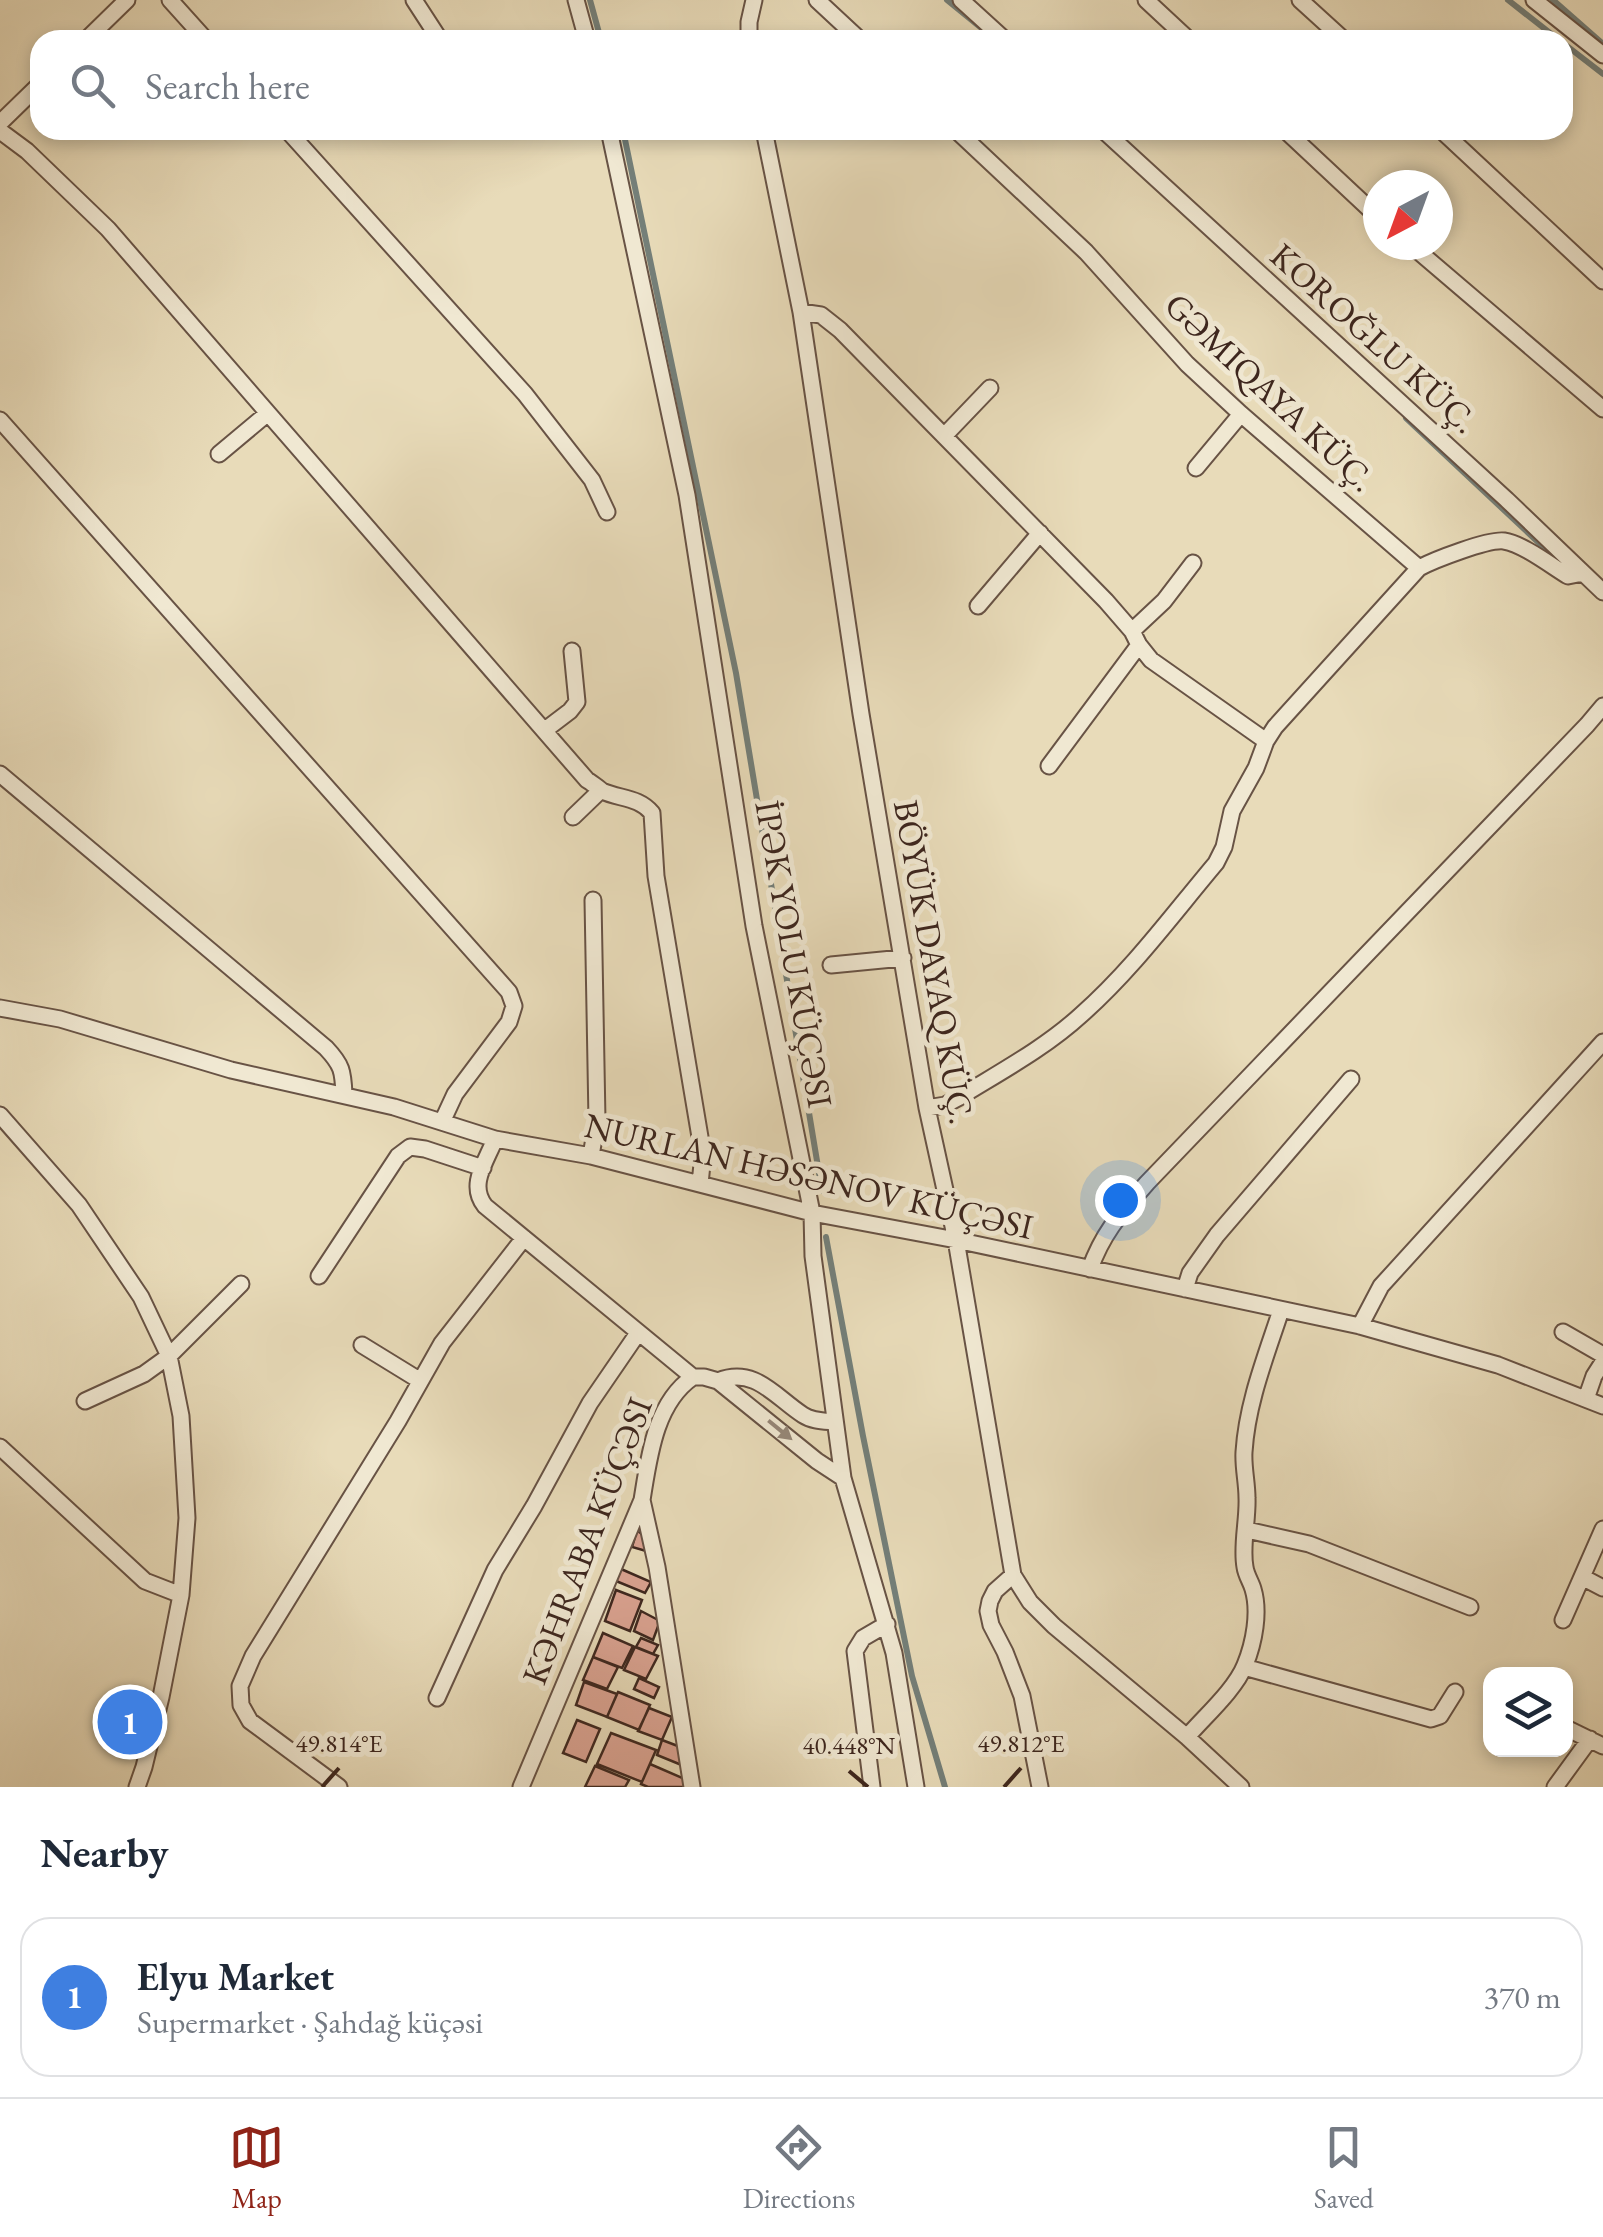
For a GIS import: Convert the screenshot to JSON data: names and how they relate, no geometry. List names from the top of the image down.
{
  "streets": {
    "street": [
      "KOROĞLU KÜÇ.",
      "GƏMIQAYA KÜÇ.",
      "İPƏK YOLU KÜÇƏSI",
      "BÖYÜK DAYAQ KÜÇ.",
      "NURLAN HƏSƏNOV KÜÇƏSI",
      "KƏHRABA KÜÇƏSI"
    ]
  },
  "crossings": [
    ["İPƏK YOLU KÜÇƏSI", "NURLAN HƏSƏNOV KÜÇƏSI"],
    ["BÖYÜK DAYAQ KÜÇ.", "NURLAN HƏSƏNOV KÜÇƏSI"]
  ],
  "north": "bottom left",
  "page": {
    "search": "Search here",
    "pins": "1",
    "heading": "Nearby",
    "list": [
      {
        "mark": "1",
        "name": "Elyu Market",
        "note": "Supermarket · Şahdağ küçəsi",
        "value": "370 m"
      }
    ],
    "nav": ["Map", "Directions", "Saved"]
  },
  "coordinates": ["49.814°E", "49.812°E", "40.448°N"]
}
